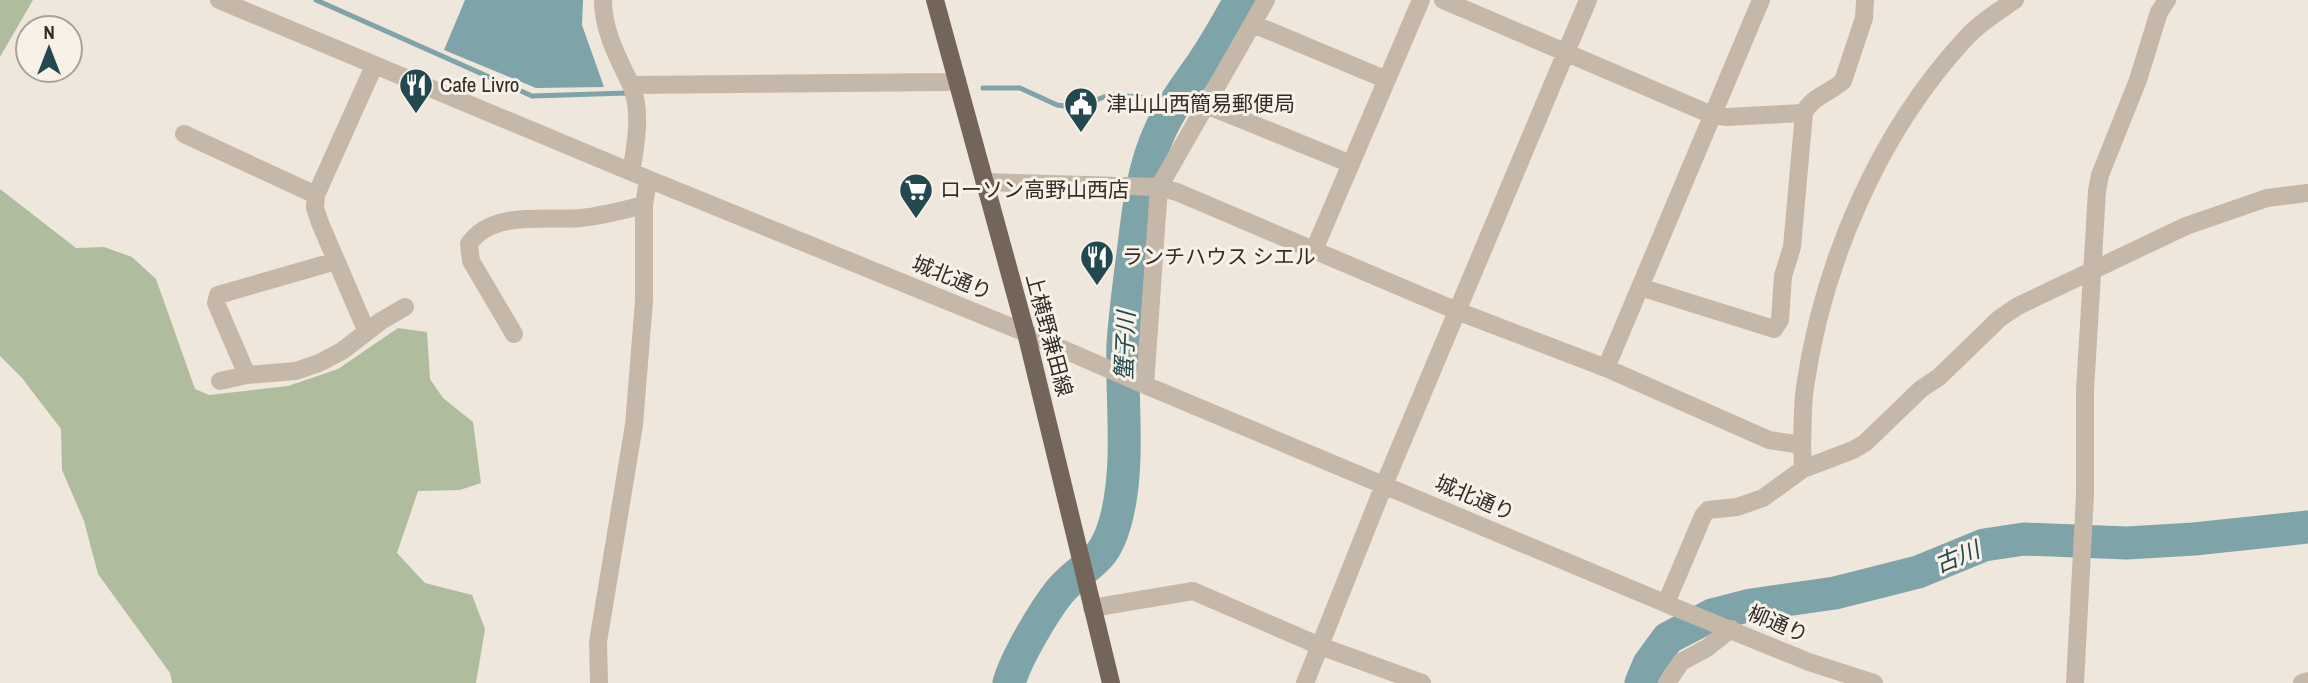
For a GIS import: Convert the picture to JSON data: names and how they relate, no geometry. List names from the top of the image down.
{
  "streets": {
    "main road": ["上横野兼田線"],
    "street": ["城北通り", "柳通り"]
  },
  "crossings": [
    ["城北通り", "上横野兼田線"],
    ["城北通り", "柳通り"]
  ],
  "water": ["蟹子川", "古川"],
  "places": {
    "restaurant": ["Cafe Livro", "ランチハウス シエル"],
    "public building": ["津山山西簡易郵便局"],
    "supermarket": ["ローソン高野山西店"]
  },
  "north": "top"
}
